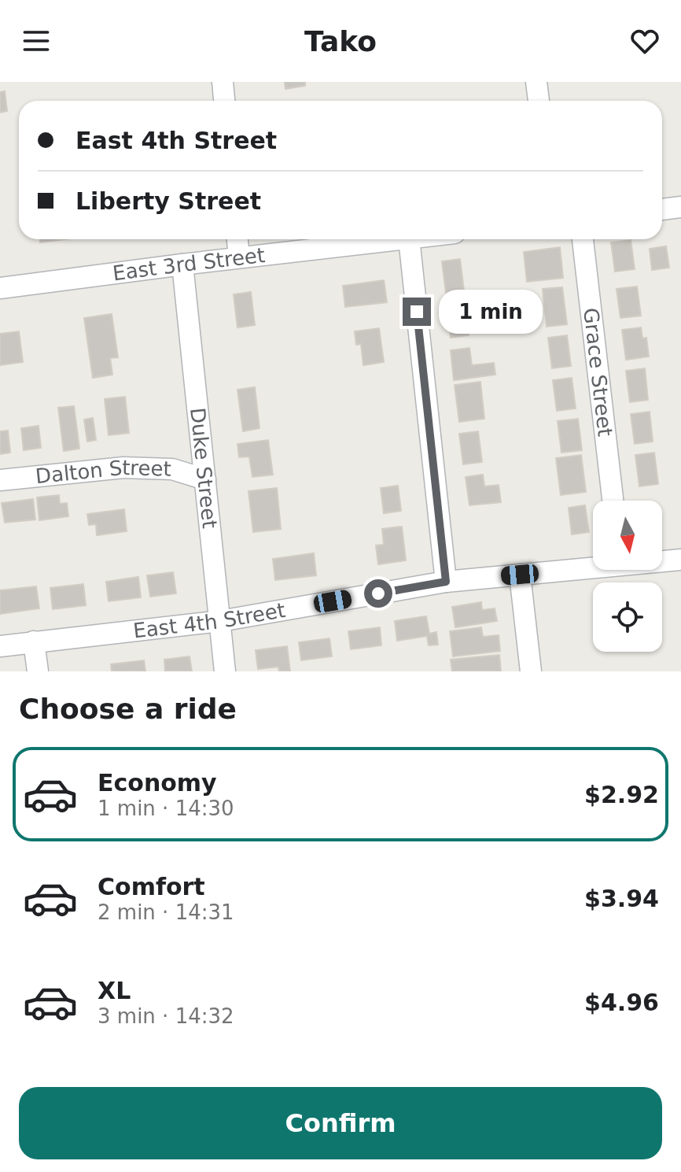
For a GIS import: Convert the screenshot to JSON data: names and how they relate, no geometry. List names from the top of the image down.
{
  "streets": {
    "street": [
      "East 3rd Street",
      "Grace Street",
      "Duke Street",
      "Dalton Street",
      "East 4th Street"
    ]
  },
  "crossings": [
    ["East 3rd Street", "Duke Street"],
    ["Duke Street", "Dalton Street"],
    ["Duke Street", "East 4th Street"]
  ],
  "north": "bottom",
  "page": {
    "header": "Tako",
    "banner": ["East 4th Street", "Liberty Street"],
    "bubble": "1 min",
    "heading": "Choose a ride",
    "list": [
      {
        "name": "Economy",
        "note": "1 min · 14:30",
        "value": "$2.92"
      },
      {
        "name": "Comfort",
        "note": "2 min · 14:31",
        "value": "$3.94"
      },
      {
        "name": "XL",
        "note": "3 min · 14:32",
        "value": "$4.96"
      }
    ],
    "buttons": "Confirm"
  }
}
